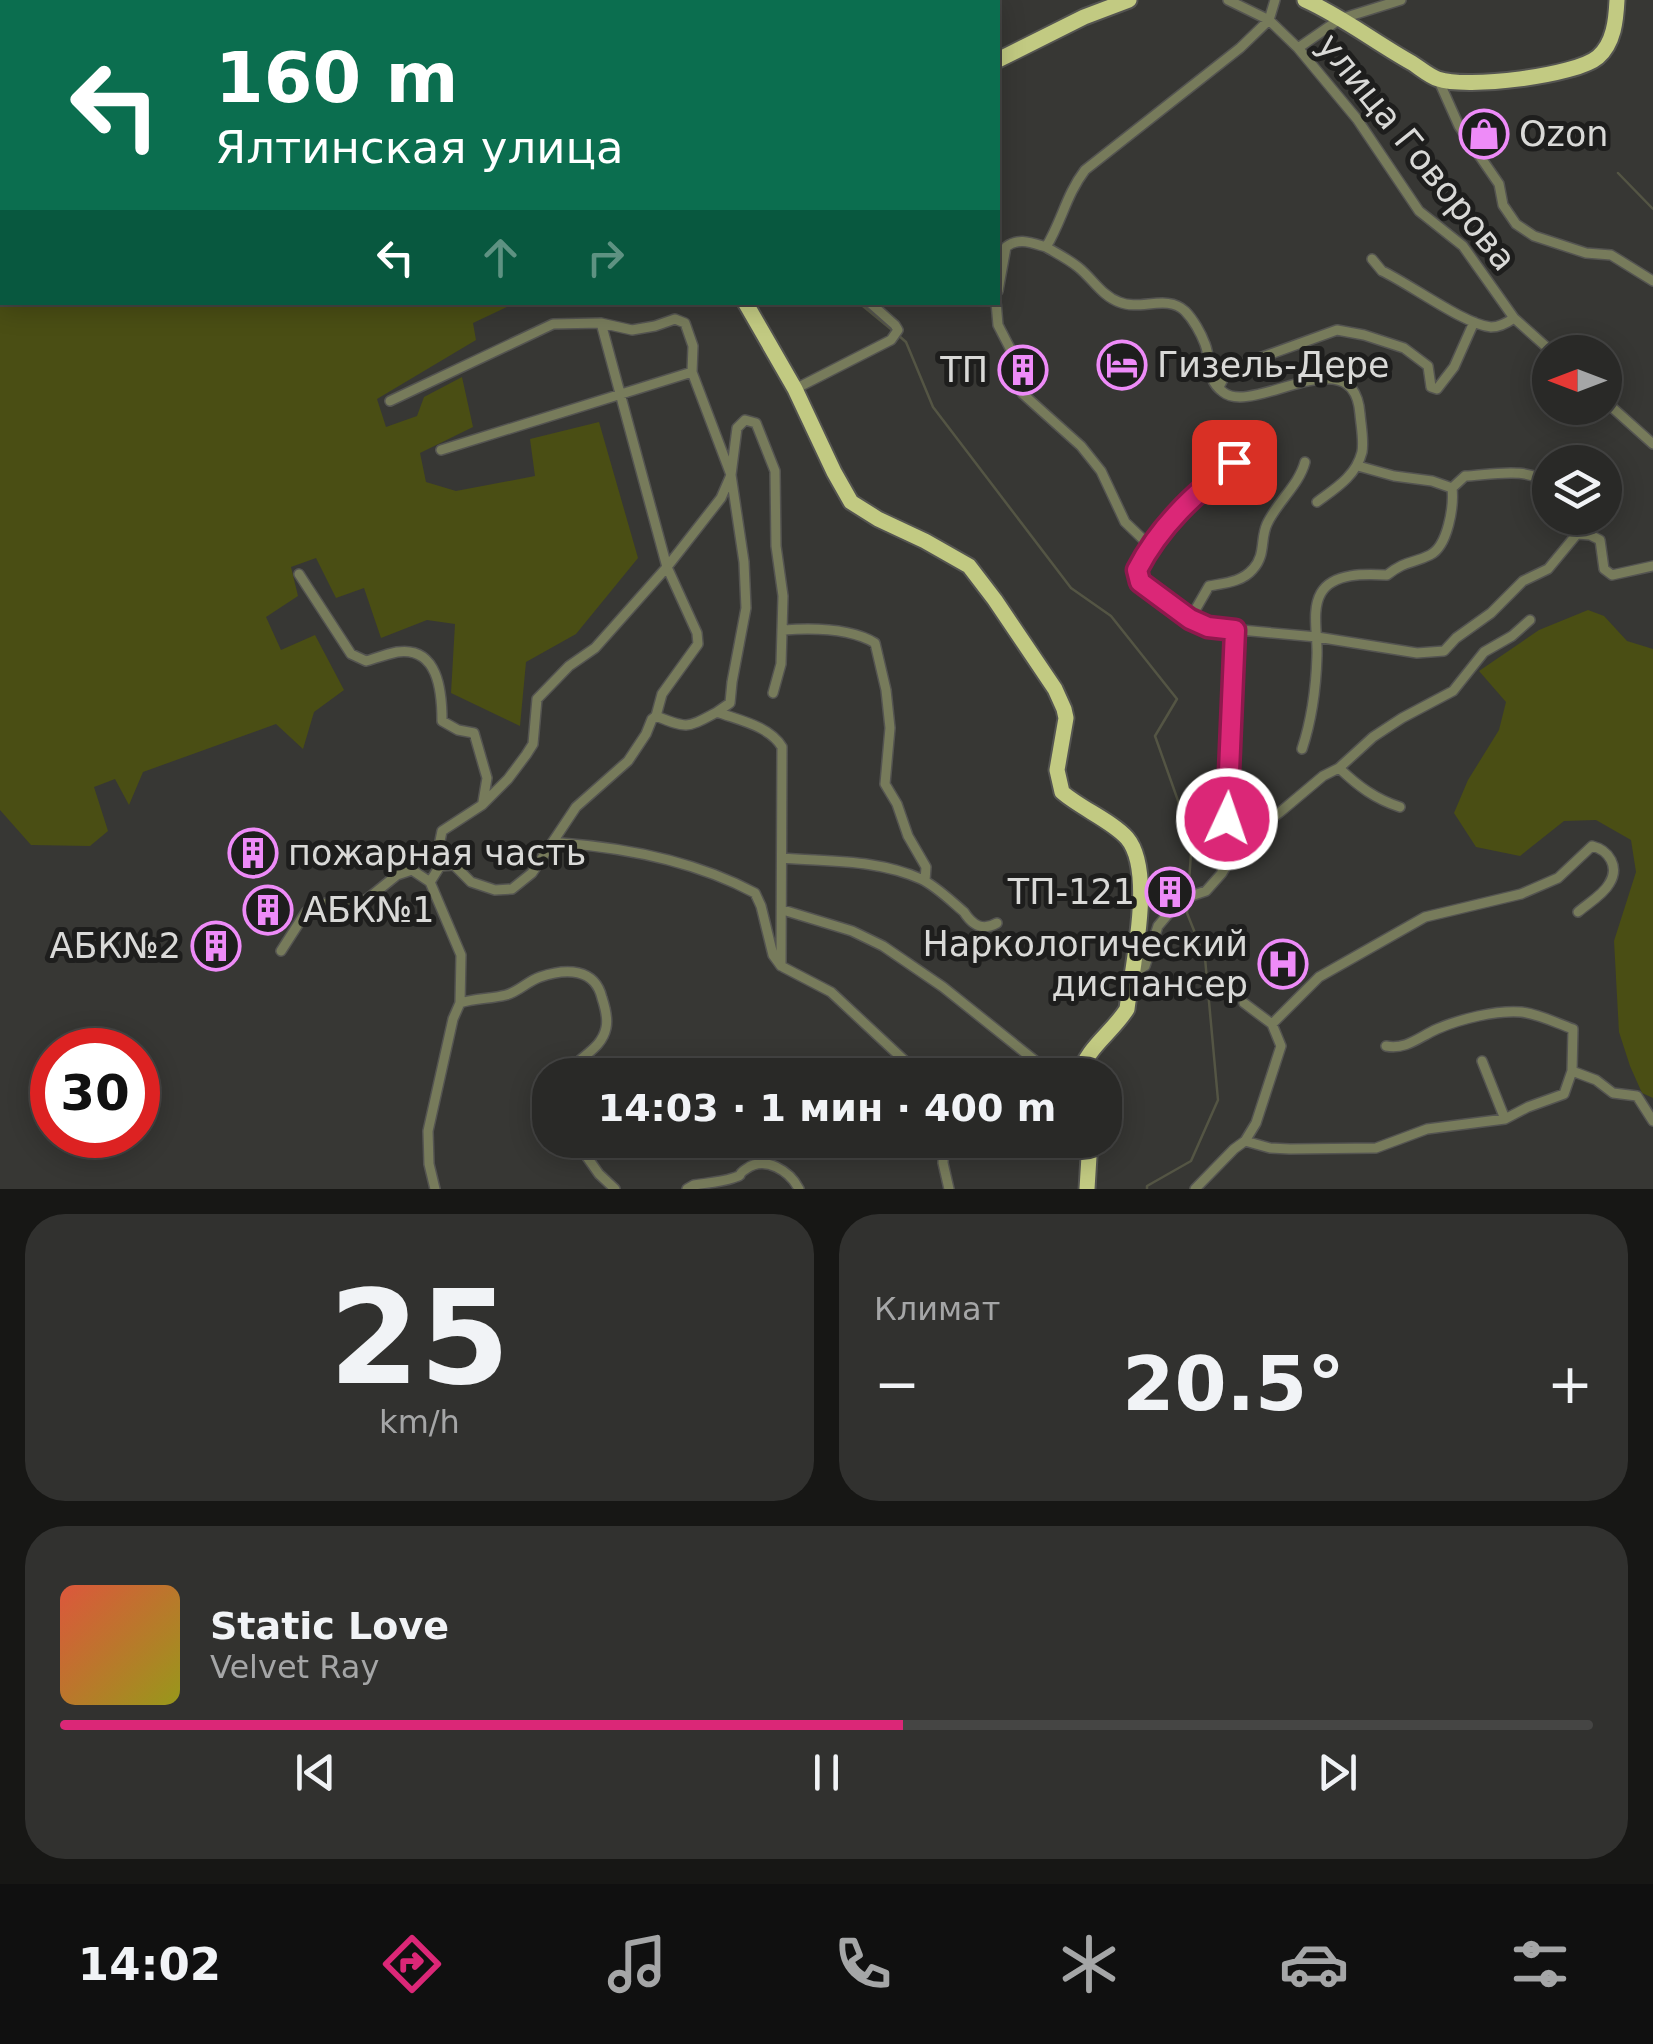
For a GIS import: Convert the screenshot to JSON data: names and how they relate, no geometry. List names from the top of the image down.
{
  "streets": {
    "street": ["улица Говорова"]
  },
  "places": {
    "shop": ["Ozon"],
    "hotel": ["Гизель-Дере"],
    "building": [
      "ТП",
      "пожарная часть",
      "ТП-121",
      "АБК№1",
      "АБК№2"
    ],
    "hospital": ["Наркологический диспансер"]
  },
  "north": "left",
  "page": {
    "turn": ["160 m", "Ялтинская улица"],
    "limit": "30",
    "trip": "14:03 · 1 мин · 400 m",
    "tile": [
      ["25", "km/h"],
      "Климат"
    ],
    "heat": ["−", "20.5°", "+"],
    "song": ["Static Love", "Velvet Ray"],
    "tabs": "14:02"
  }
}
